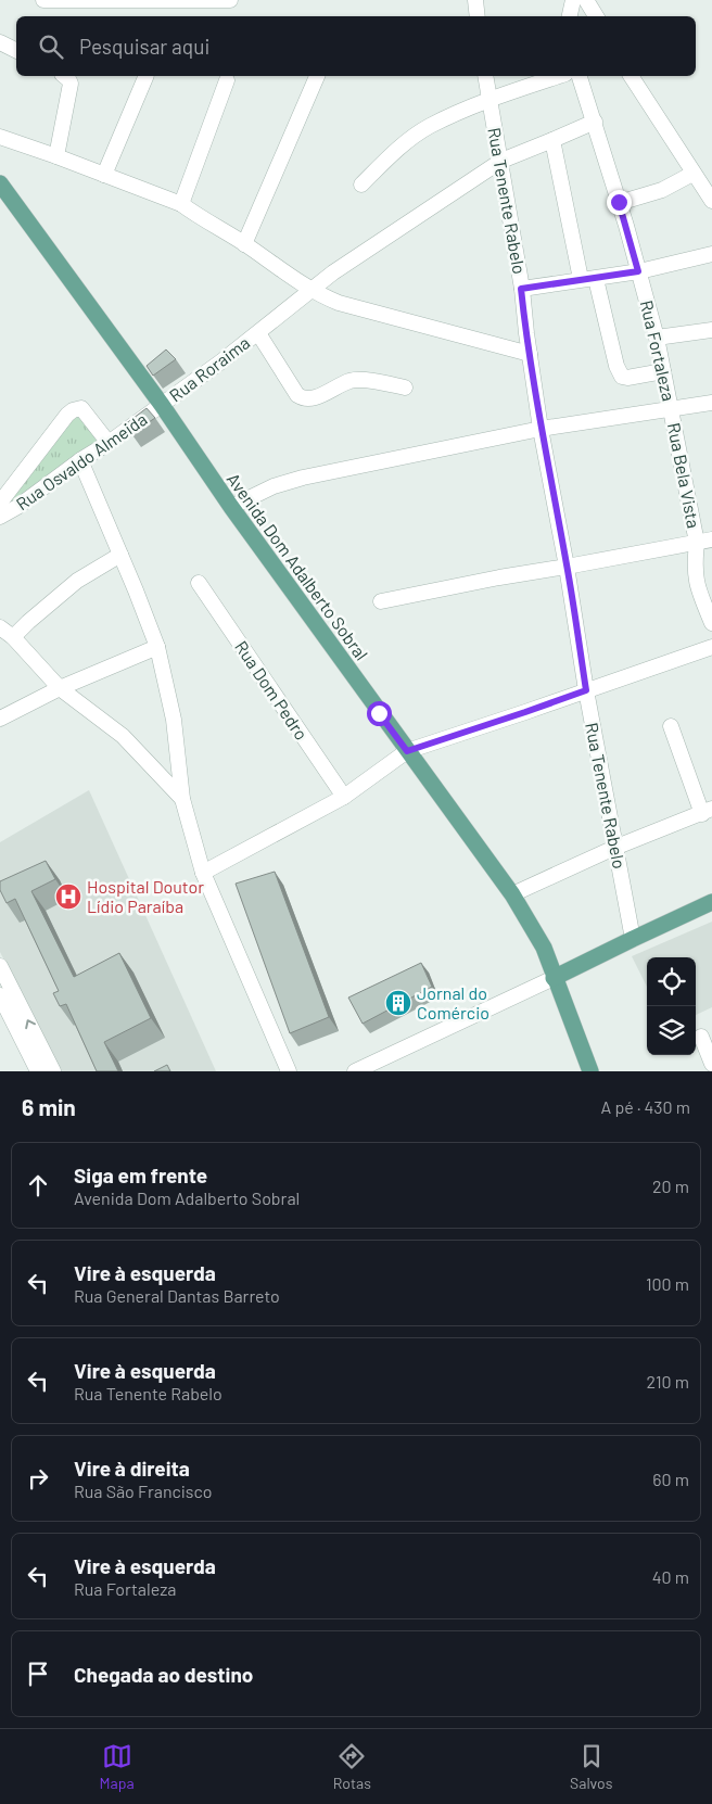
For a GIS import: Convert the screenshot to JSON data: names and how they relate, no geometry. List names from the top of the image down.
{
  "streets": {
    "main road": ["Avenida Dom Adalberto Sobral"],
    "street": [
      "Rua Tenente Rabelo",
      "Rua Fortaleza",
      "Rua Roraima",
      "Rua Osvaldo Almeida",
      "Rua Bela Vista",
      "Rua Dom Pedro"
    ]
  },
  "crossings": [
    ["Rua Tenente Rabelo", "Rua Roraima"],
    ["Rua Fortaleza", "Rua Roraima"],
    ["Rua Fortaleza", "Rua Bela Vista"],
    ["Rua Roraima", "Rua Osvaldo Almeida"],
    ["Rua Roraima", "Avenida Dom Adalberto Sobral"],
    ["Rua Osvaldo Almeida", "Avenida Dom Adalberto Sobral"]
  ],
  "places": {
    "hospital": ["Hospital Doutor Lídio Paraíba"],
    "building": ["Jornal do Comércio"]
  },
  "page": {
    "search": "Pesquisar aqui",
    "heading": ["6 min", "A pé · 430 m"],
    "list": [
      ["Siga em frente", "Avenida Dom Adalberto Sobral", "20 m"],
      ["Vire à esquerda", "Rua General Dantas Barreto", "100 m"],
      ["Vire à esquerda", "Rua Tenente Rabelo", "210 m"],
      ["Vire à direita", "Rua São Francisco", "60 m"],
      ["Vire à esquerda", "Rua Fortaleza", "40 m"],
      "Chegada ao destino"
    ],
    "nav": ["Mapa", "Rotas", "Salvos"]
  }
}
